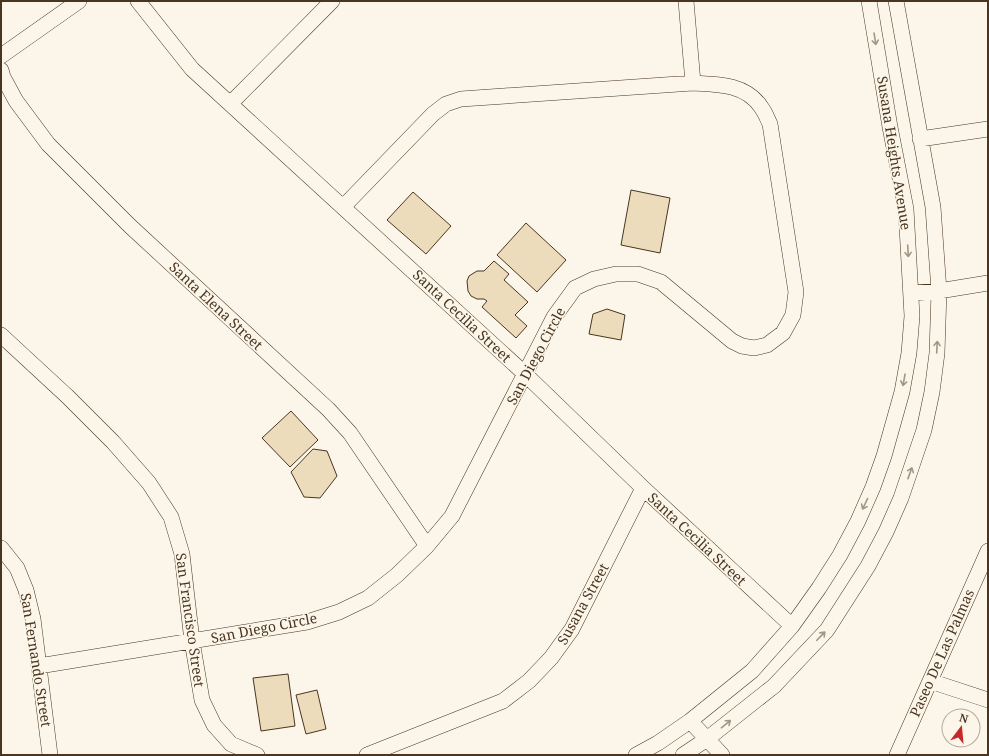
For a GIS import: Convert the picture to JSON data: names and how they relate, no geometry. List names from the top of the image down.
{
  "streets": {
    "street": [
      "Susana Heights Avenue",
      "Santa Elena Street",
      "Santa Cecilia Street",
      "San Diego Circle",
      "Susana Street",
      "San Francisco Street",
      "Paseo De Las Palmas",
      "San Fernando Street"
    ]
  },
  "crossings": [
    ["Susana Heights Avenue", "Santa Cecilia Street"],
    ["Santa Elena Street", "San Diego Circle"],
    ["Santa Cecilia Street", "San Diego Circle"],
    ["Santa Cecilia Street", "Susana Street"],
    ["San Diego Circle", "San Francisco Street"],
    ["San Diego Circle", "San Fernando Street"]
  ],
  "north": "top"
}
